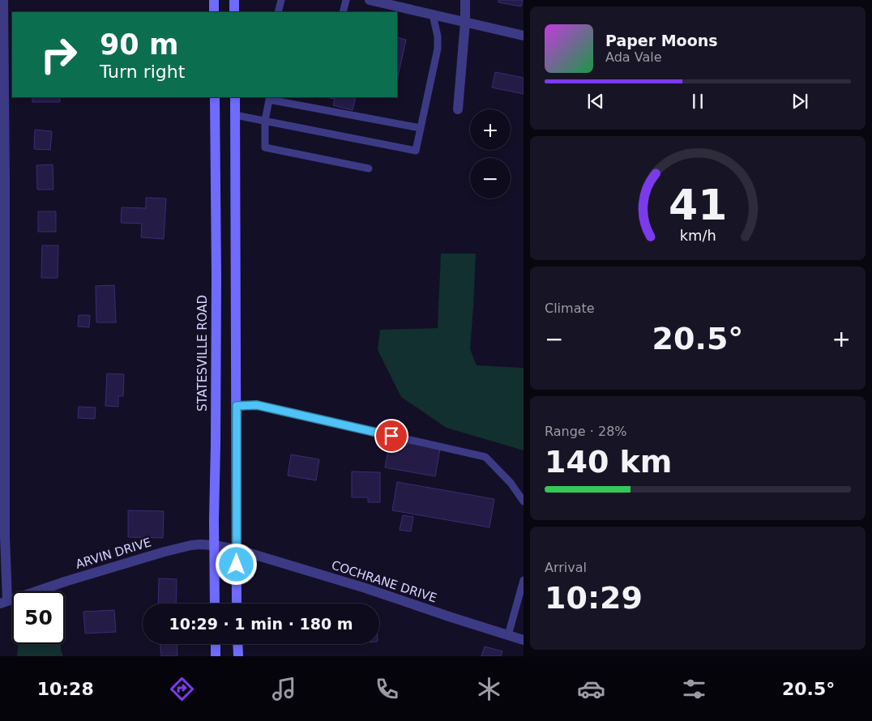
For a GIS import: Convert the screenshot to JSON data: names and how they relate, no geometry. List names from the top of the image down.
{
  "streets": {
    "main road": ["STATESVILLE ROAD"],
    "street": ["ARVIN DRIVE", "COCHRANE DRIVE"]
  },
  "crossings": [
    ["STATESVILLE ROAD", "ARVIN DRIVE"],
    ["ARVIN DRIVE", "COCHRANE DRIVE"]
  ],
  "page": {
    "turn": ["90 m", "Turn right"],
    "song": ["Paper Moons", "Ada Vale"],
    "map_buttons": ["+", "−"],
    "tile": [
      "Climate",
      ["Range · 28%", "140 km"],
      ["Arrival", "10:29"]
    ],
    "heat": ["−", "20.5°", "+"],
    "limit": "50",
    "trip": "10:29 · 1 min · 180 m",
    "tabs": ["10:28", "20.5°"],
    "gauge": ["41", "km/h"]
  }
}
